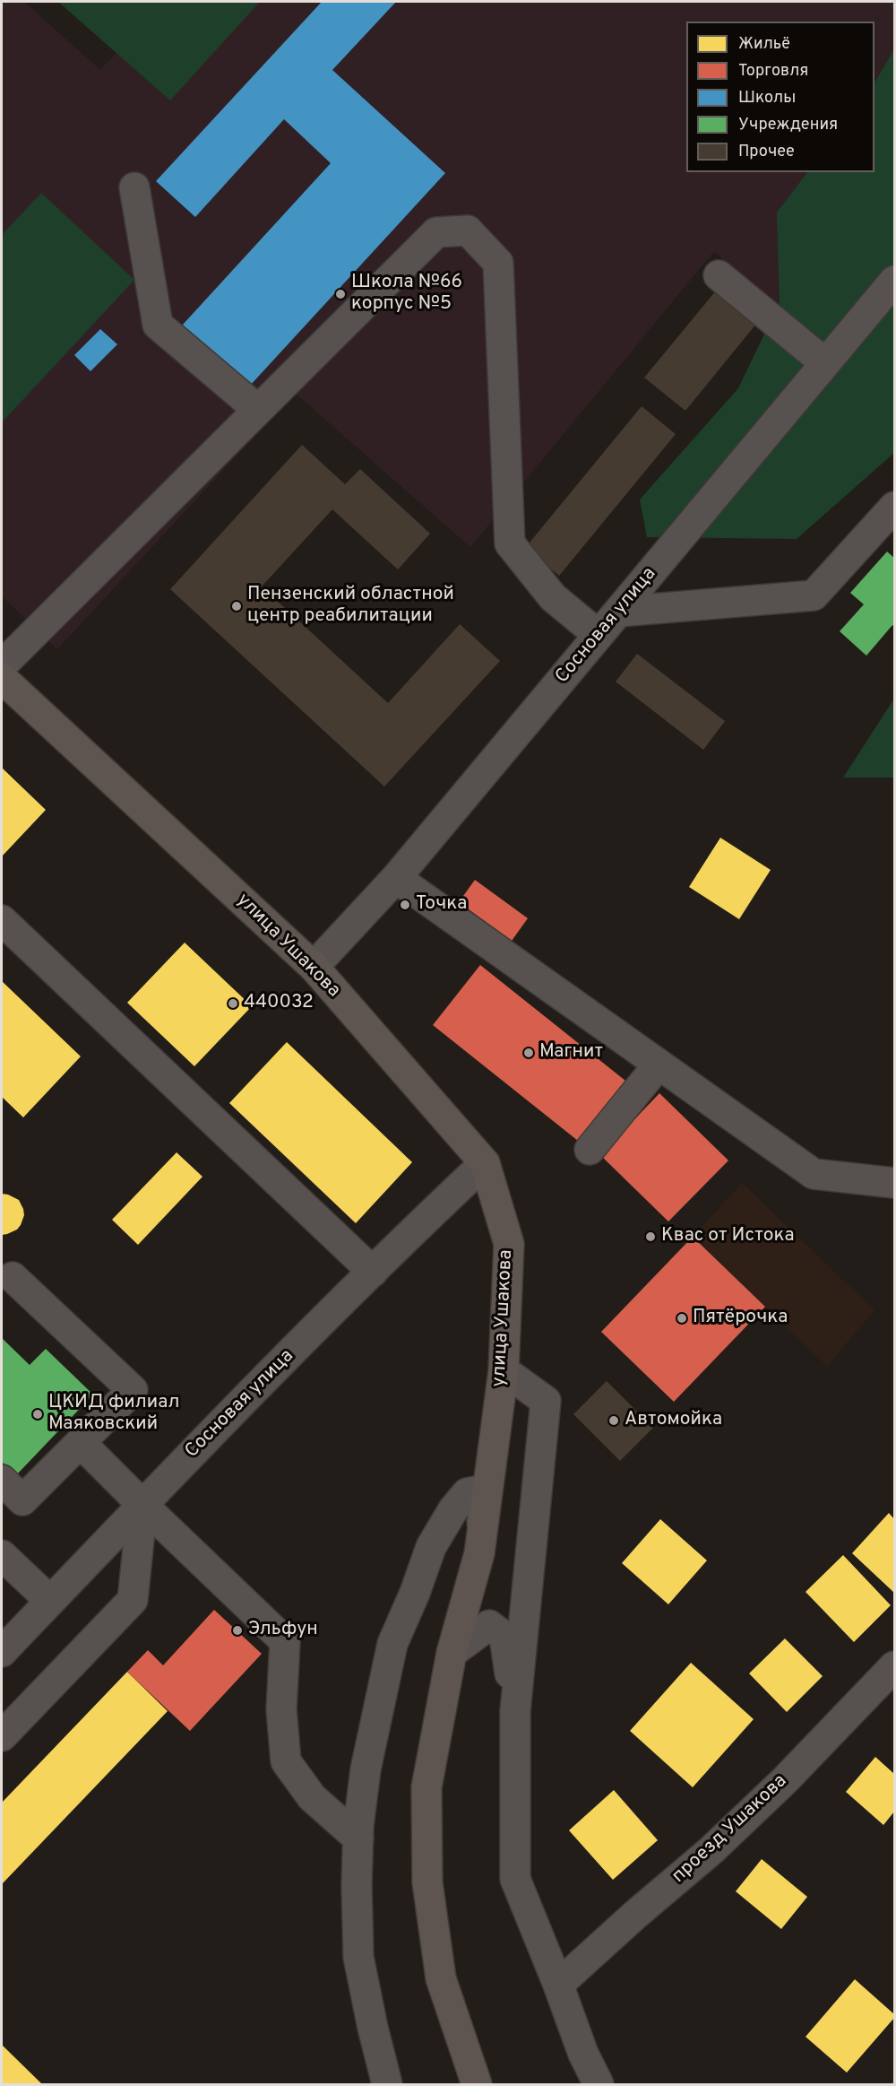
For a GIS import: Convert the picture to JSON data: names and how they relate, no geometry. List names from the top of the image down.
{
  "streets": {
    "main road": ["улица Ушакова"],
    "street": ["Сосновая улица", "проезд Ушакова"]
  },
  "crossings": [
    ["Сосновая улица", "улица Ушакова"]
  ],
  "places": [
    "Школа №66 корпус №5",
    "Пензенский областной центр реабилитации",
    "Точка",
    "440032",
    "Магнит",
    "Квас от Истока",
    "Пятёрочка",
    "ЦКИД филиал Маяковский",
    "Автомойка",
    "Эльфун"
  ],
  "legend": [
    "Жильё",
    "Торговля",
    "Школы",
    "Учреждения",
    "Прочее"
  ]
}
